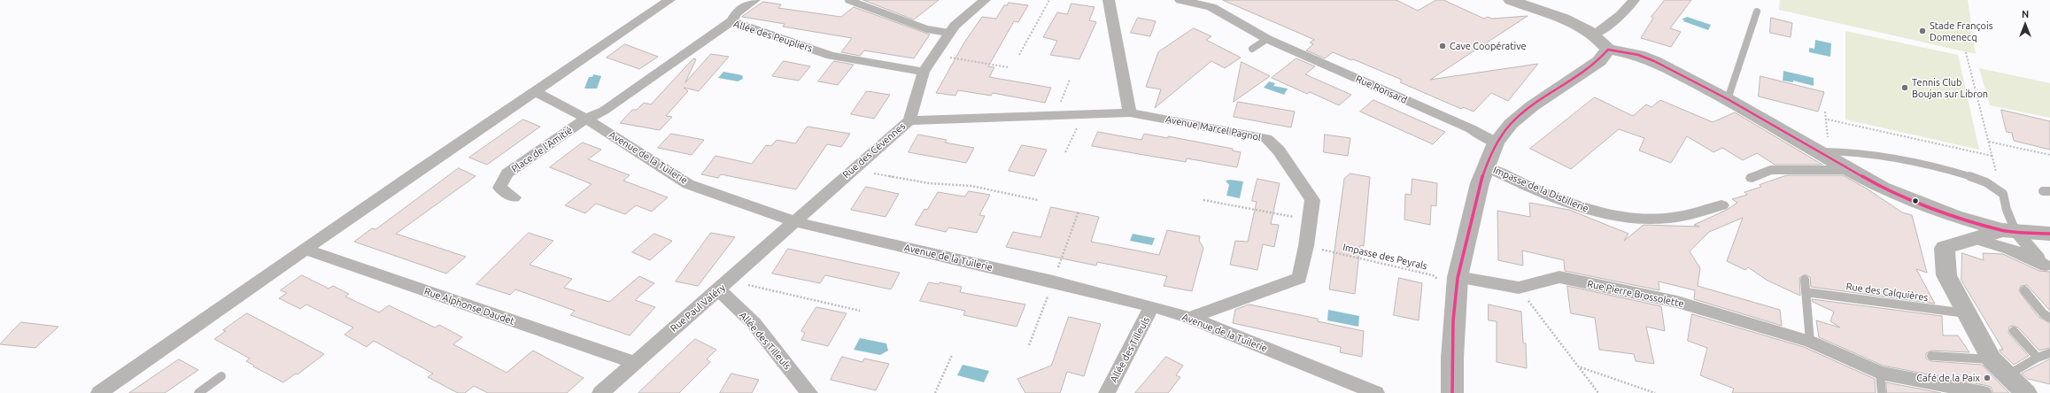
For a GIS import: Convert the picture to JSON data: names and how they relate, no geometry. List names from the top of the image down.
{
  "streets": {
    "street": [
      "Allée des Peupliers",
      "Rue Ronsard",
      "Avenue Marcel Pagnol",
      "Place de l'Amitié",
      "Rue des Cévennes",
      "Avenue de la Tuilerie",
      "Impasse de la Distillerie",
      "Rue Pierre Brossolette",
      "Rue Alphonse Daudet",
      "Rue Paul Valéry",
      "Allée des Tilleuls"
    ],
    "lane": ["Rue des Calquières"],
    "path": ["Impasse des Peyrals"]
  },
  "crossings": [
    ["Allée des Peupliers", "Place de l'Amitié"],
    ["Allée des Peupliers", "Rue des Cévennes"],
    ["Allée des Peupliers", "Avenue de la Tuilerie"],
    ["Avenue Marcel Pagnol", "Rue des Cévennes"],
    ["Avenue Marcel Pagnol", "Avenue de la Tuilerie"],
    ["Avenue Marcel Pagnol", "Impasse des Peyrals"],
    ["Place de l'Amitié", "Avenue de la Tuilerie"],
    ["Rue des Cévennes", "Avenue de la Tuilerie"],
    ["Rue des Cévennes", "Rue Paul Valéry"],
    ["Avenue de la Tuilerie", "Rue Paul Valéry"],
    ["Avenue de la Tuilerie", "Allée des Tilleuls"],
    ["Impasse des Peyrals", "Rue Pierre Brossolette"],
    ["Rue Alphonse Daudet", "Rue Paul Valéry"],
    ["Rue Paul Valéry", "Allée des Tilleuls"]
  ],
  "places": [
    "Stade François Domenecq",
    "Cave Coopérative",
    "Tennis Club Boujan sur Libron",
    "Café de la Paix"
  ],
  "north": "top"
}
